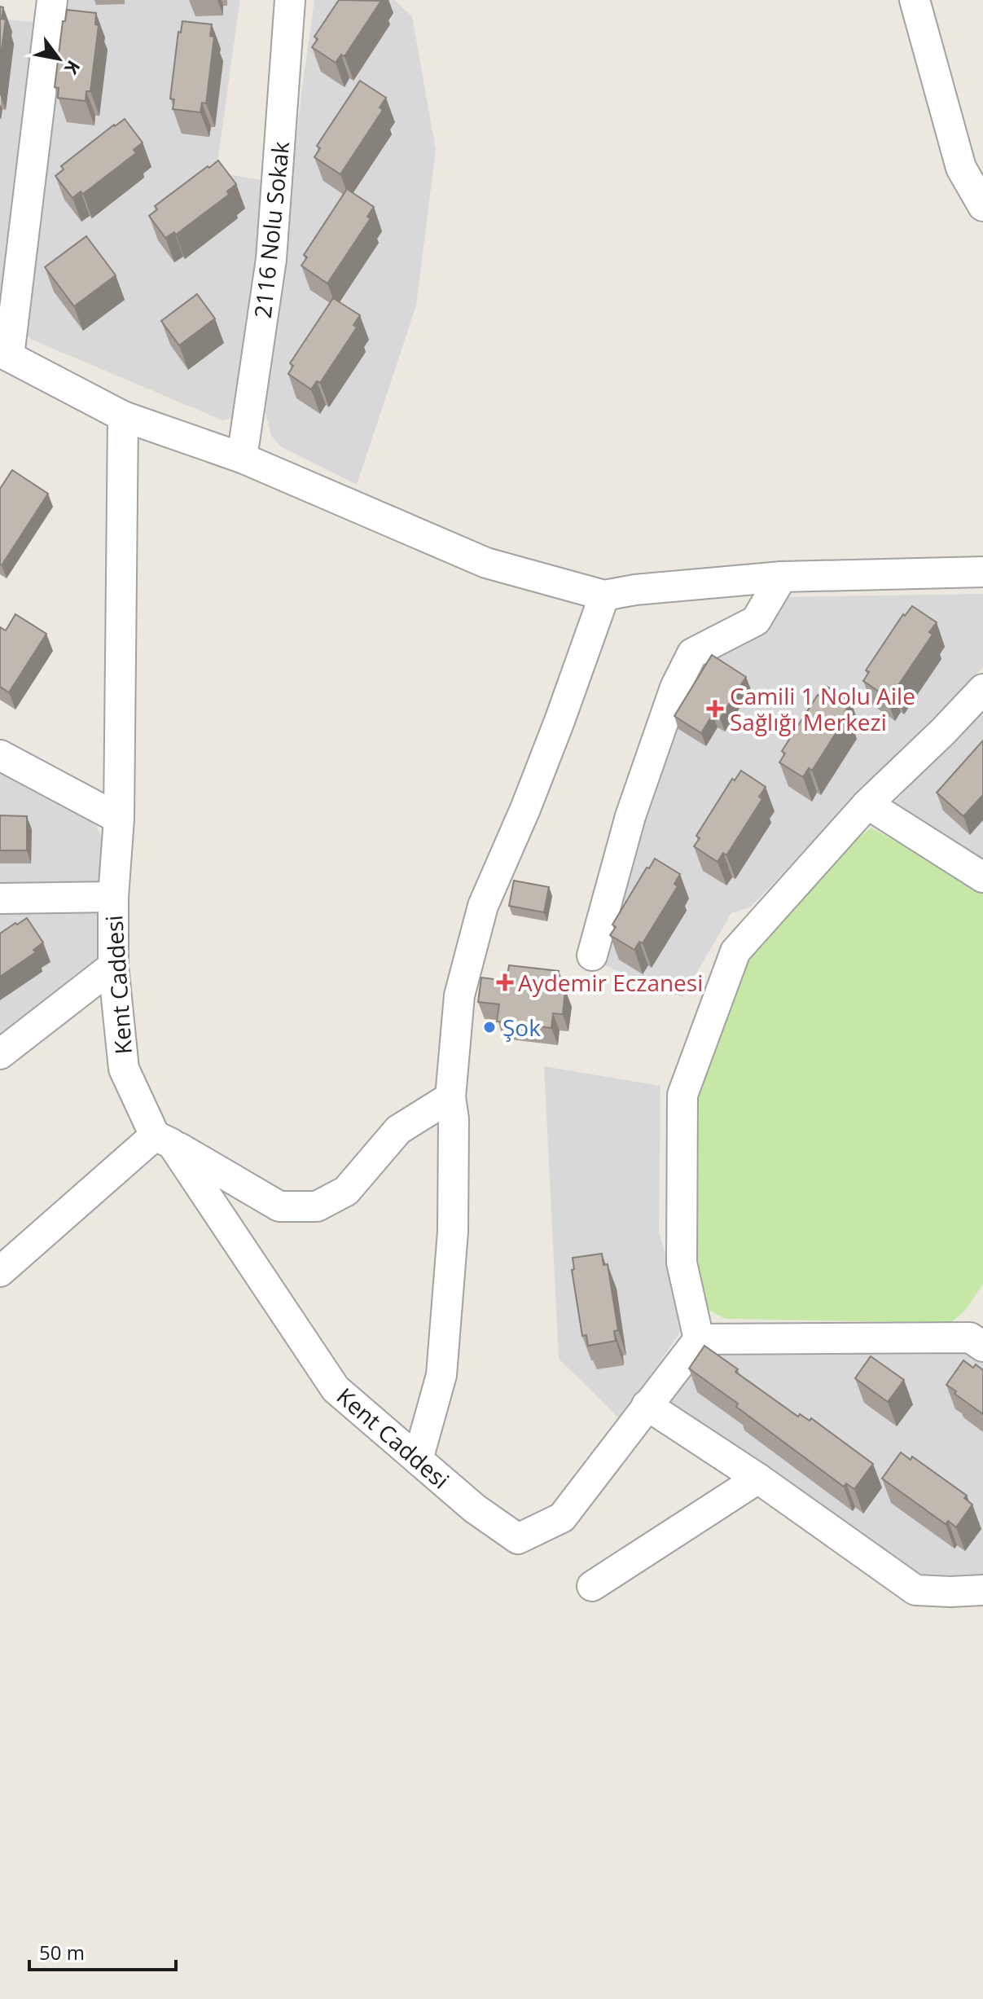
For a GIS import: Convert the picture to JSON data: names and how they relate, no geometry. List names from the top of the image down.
{
  "streets": {
    "street": ["2116 Nolu Sokak", "Kent Caddesi"]
  },
  "places": {
    "health": ["Camili 1 Nolu Aile Sağlığı Merkezi", "Aydemir Eczanesi"],
    "other": ["Şok"]
  },
  "scale_bar": "50 m",
  "north": "bottom right"
}
